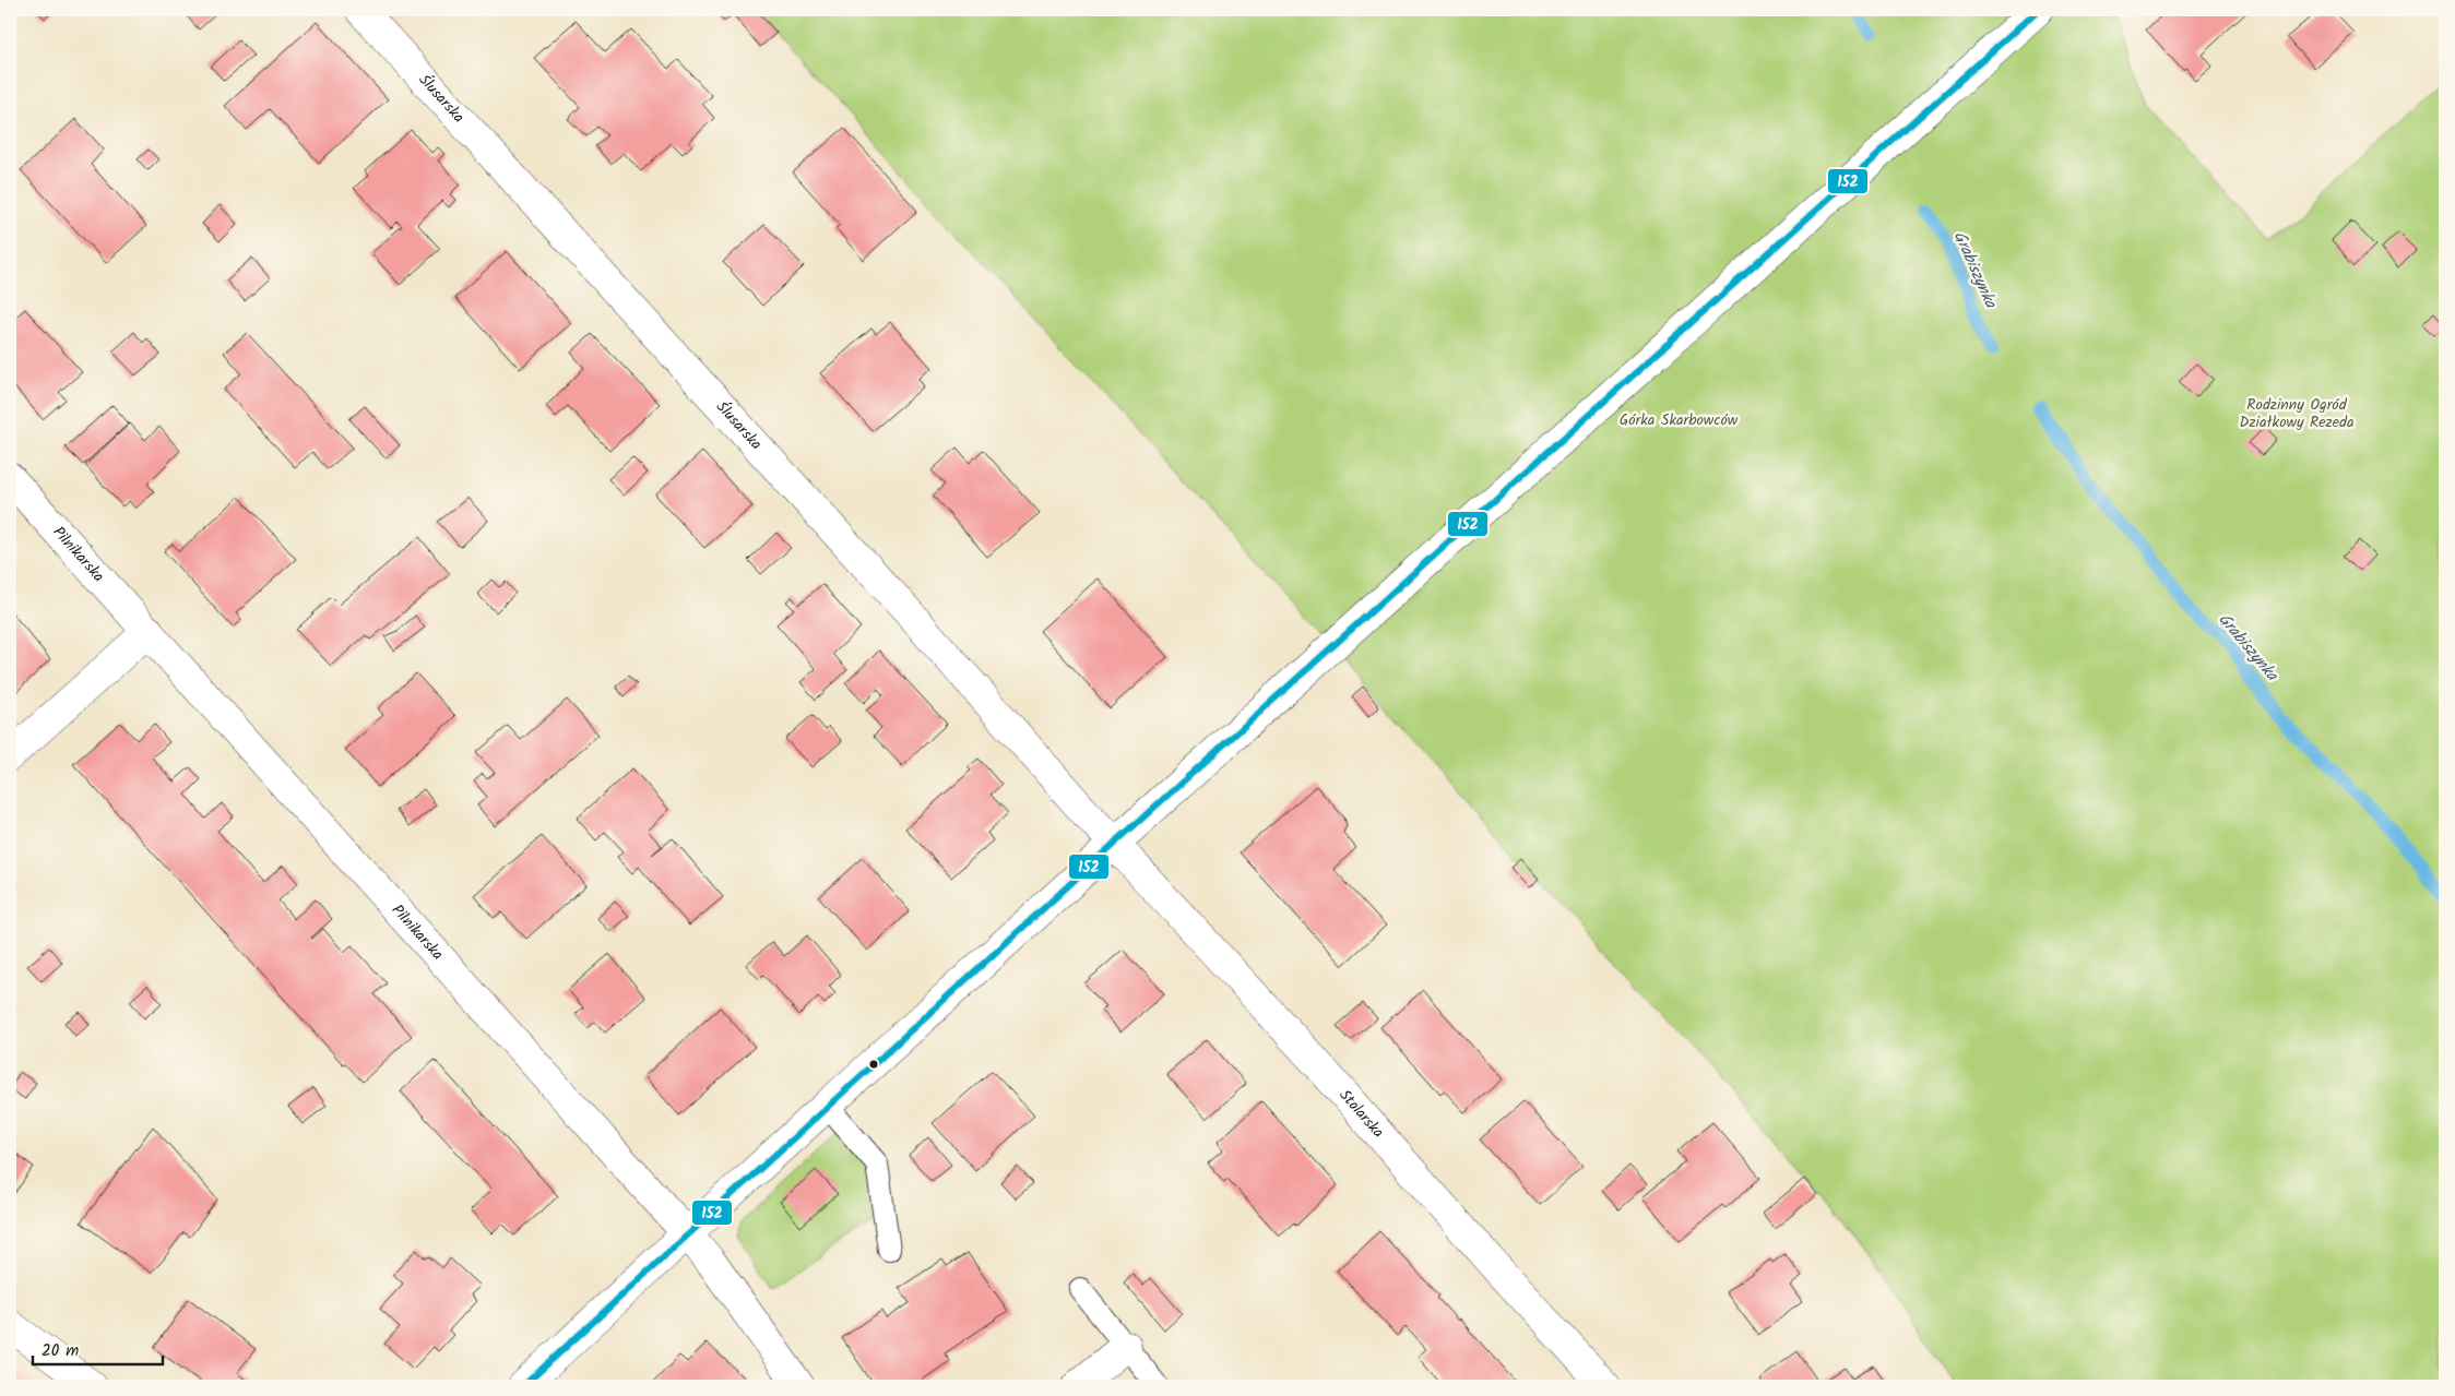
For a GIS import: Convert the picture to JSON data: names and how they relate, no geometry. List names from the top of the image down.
{
  "streets": {
    "street": ["Ślusarska", "Pilnikarska", "Stolarska"]
  },
  "crossings": [
    ["Ślusarska", "Stolarska"]
  ],
  "water": ["Grabiszynka"],
  "parks": ["Rodzinny Ogród Działkowy Rezeda", "Górka Skarbowców"],
  "lines": ["transit line 152"],
  "scale_bar": "20 m"
}
